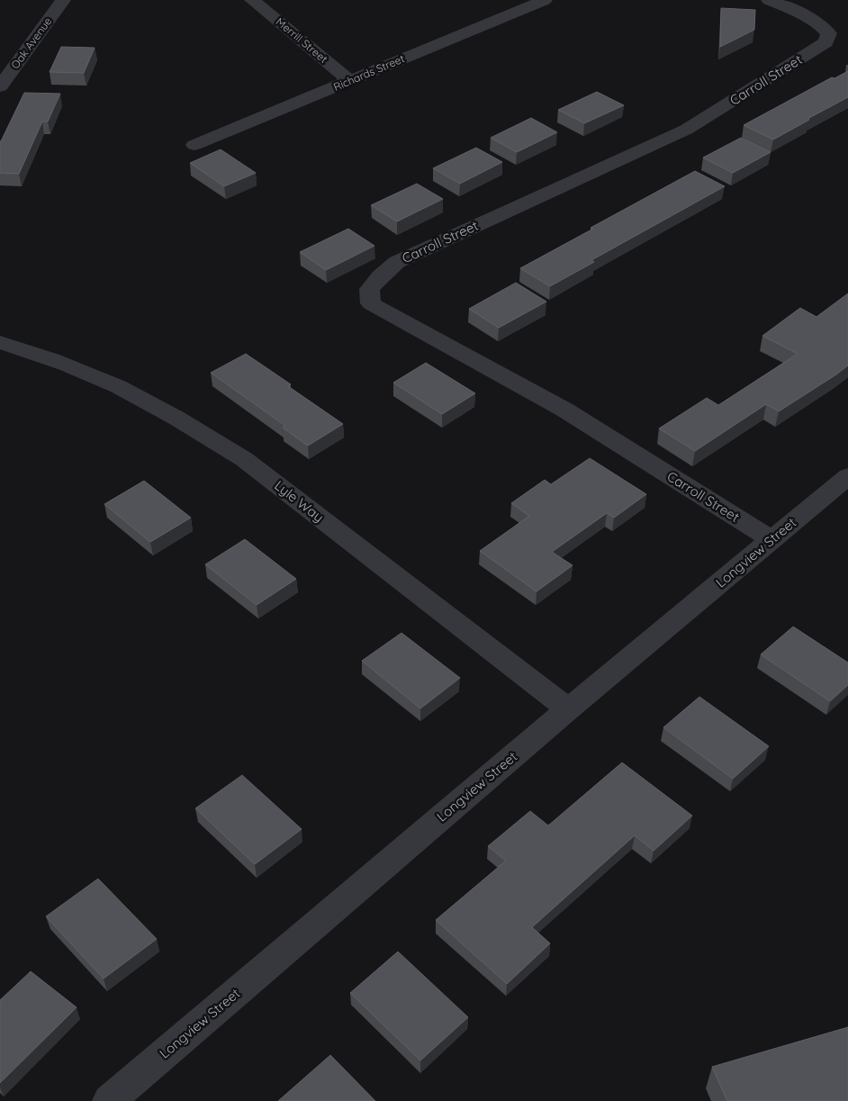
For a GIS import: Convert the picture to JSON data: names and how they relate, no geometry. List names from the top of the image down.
{
  "streets": {
    "street": [
      "Merrill Street",
      "Oak Avenue",
      "Richards Street",
      "Carroll Street",
      "Lyle Way",
      "Longview Street"
    ]
  },
  "crossings": [
    ["Merrill Street", "Richards Street"],
    ["Carroll Street", "Longview Street"],
    ["Lyle Way", "Longview Street"]
  ]
}
